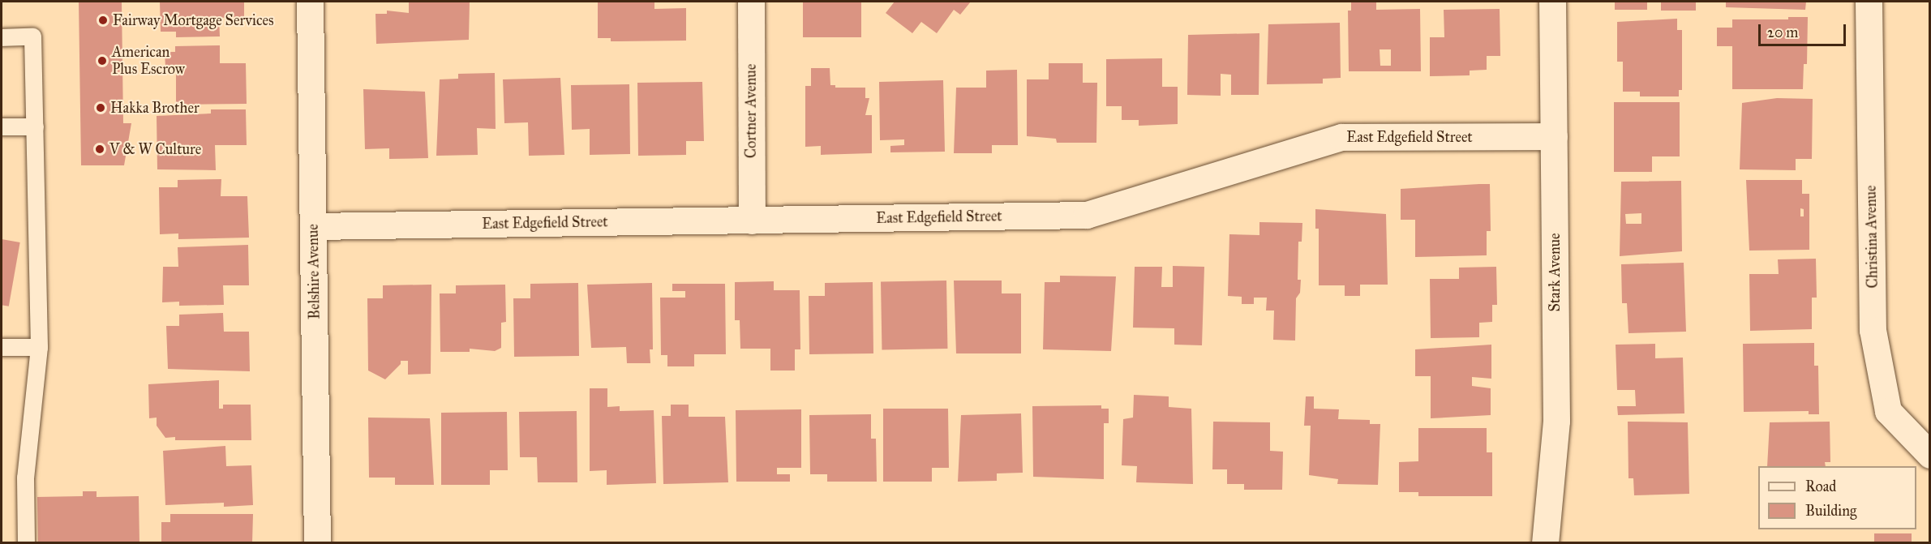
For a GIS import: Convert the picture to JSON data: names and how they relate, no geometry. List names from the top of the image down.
{
  "streets": {
    "street": [
      "Cortner Avenue",
      "East Edgefield Street",
      "Christina Avenue",
      "Belshire Avenue",
      "Stark Avenue"
    ]
  },
  "crossings": [
    ["Cortner Avenue", "East Edgefield Street"],
    ["East Edgefield Street", "Belshire Avenue"],
    ["East Edgefield Street", "Stark Avenue"]
  ],
  "places": [
    "Fairway Mortgage Services",
    "American Plus Escrow",
    "Hakka Brother",
    "V & W Culture"
  ],
  "legend": ["Road", "Building"],
  "scale_bar": "20 m"
}
